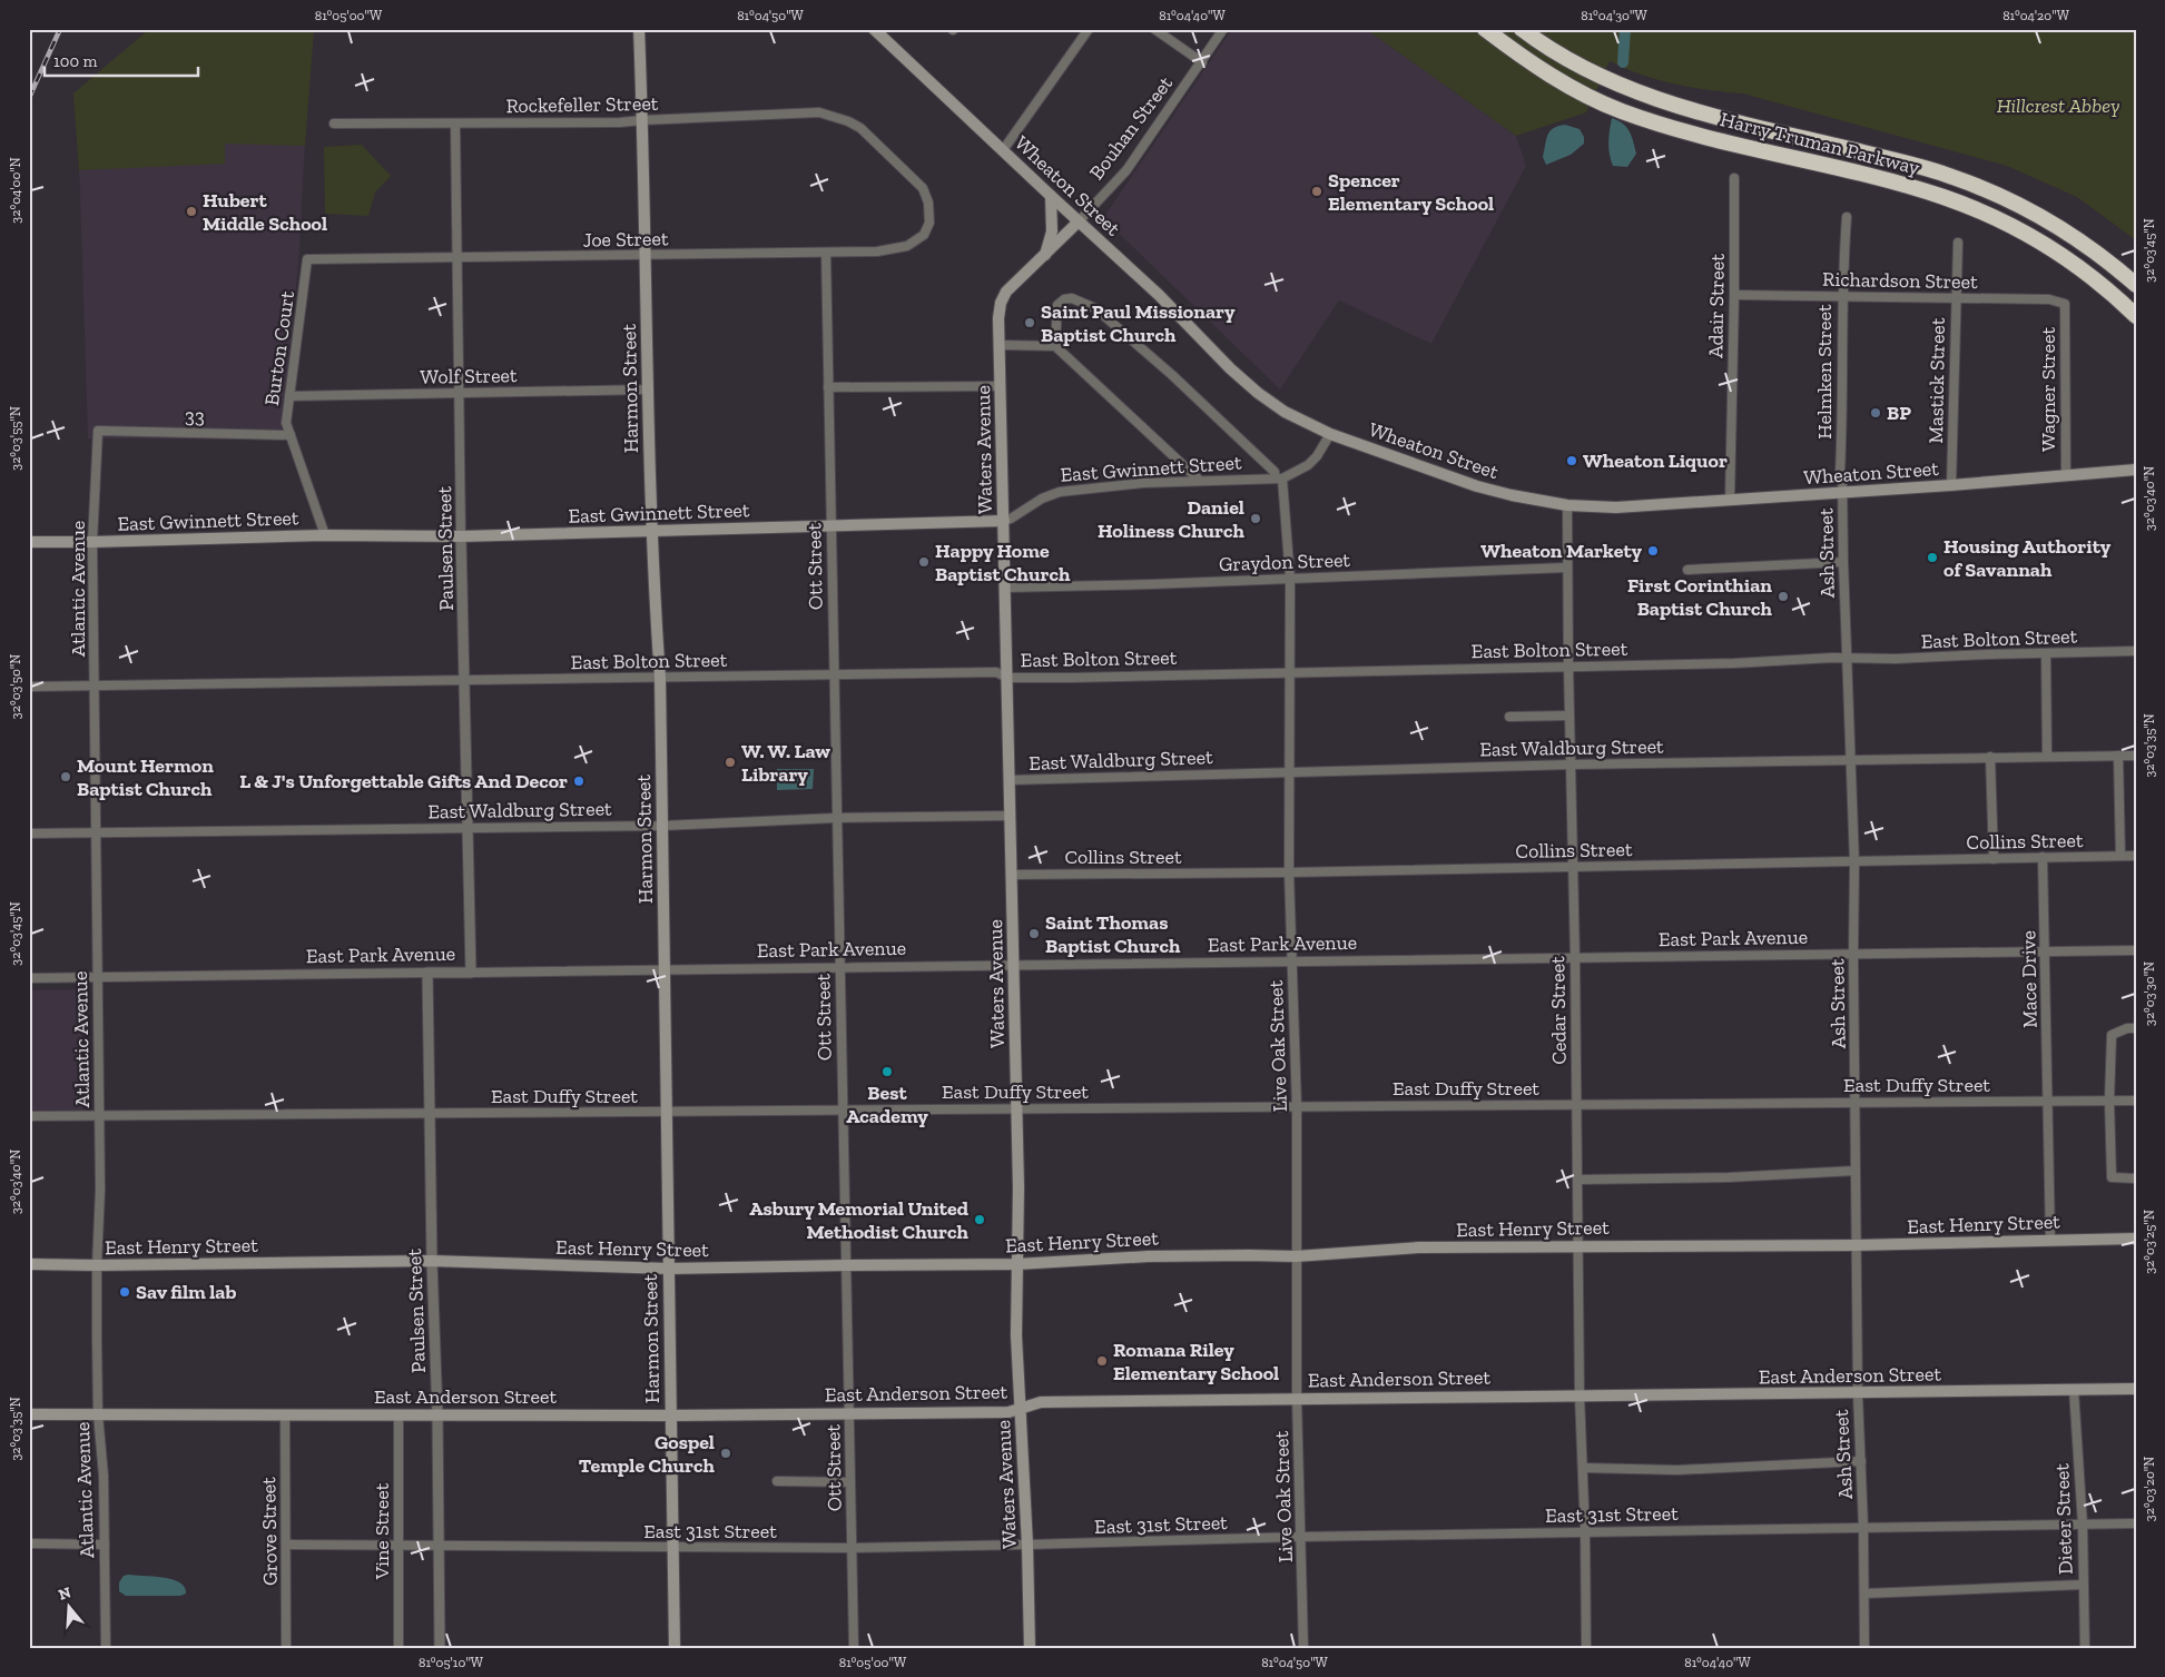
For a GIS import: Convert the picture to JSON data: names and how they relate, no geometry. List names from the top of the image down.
{
  "streets": {
    "highway": ["Harry Truman Parkway"],
    "main road": [
      "Bouhan Street",
      "Wheaton Street",
      "Harmon Street",
      "Waters Avenue",
      "East Gwinnett Street",
      "East Henry Street",
      "East Anderson Street"
    ],
    "street": [
      "Rockefeller Street",
      "Joe Street",
      "Richardson Street",
      "Adair Street",
      "Burton Court",
      "Helmken Street",
      "Wolf Street",
      "Mastick Street",
      "Wagner Street",
      "33",
      "Paulsen Street",
      "Ash Street",
      "Graydon Street",
      "Ott Street",
      "Atlantic Avenue",
      "East Bolton Street",
      "East Waldburg Street",
      "Collins Street",
      "East Park Avenue",
      "Mace Drive",
      "Cedar Street",
      "Live Oak Street",
      "East Duffy Street",
      "East 31st Street",
      "Dieter Street",
      "Grove Street",
      "Vine Street"
    ]
  },
  "crossings": [
    ["Rockefeller Street", "Joe Street"],
    ["Rockefeller Street", "Harmon Street"],
    ["Rockefeller Street", "Paulsen Street"],
    ["Bouhan Street", "Wheaton Street"],
    ["Bouhan Street", "Waters Avenue"],
    ["Wheaton Street", "Adair Street"],
    ["Wheaton Street", "Helmken Street"],
    ["Wheaton Street", "Mastick Street"],
    ["Wheaton Street", "Wagner Street"],
    ["Wheaton Street", "Ash Street"],
    ["Wheaton Street", "Cedar Street"],
    ["Joe Street", "Burton Court"],
    ["Joe Street", "Harmon Street"],
    ["Joe Street", "Paulsen Street"],
    ["Joe Street", "Ott Street"],
    ["Richardson Street", "Adair Street"],
    ["Richardson Street", "Helmken Street"],
    ["Richardson Street", "Mastick Street"],
    ["Richardson Street", "Wagner Street"],
    ["Burton Court", "Wolf Street"],
    ["Burton Court", "33"],
    ["Burton Court", "East Gwinnett Street"],
    ["Helmken Street", "Ash Street"],
    ["Wolf Street", "Harmon Street"],
    ["Wolf Street", "Paulsen Street"],
    ["Harmon Street", "East Gwinnett Street"],
    ["Harmon Street", "East Bolton Street"],
    ["Harmon Street", "East Waldburg Street"],
    ["Harmon Street", "East Park Avenue"],
    ["Harmon Street", "East Duffy Street"],
    ["Harmon Street", "East Henry Street"],
    ["Harmon Street", "East Anderson Street"],
    ["Harmon Street", "East 31st Street"],
    ["33", "Atlantic Avenue"],
    ["Waters Avenue", "East Gwinnett Street"],
    ["Waters Avenue", "Graydon Street"],
    ["Waters Avenue", "East Bolton Street"],
    ["Waters Avenue", "East Waldburg Street"],
    ["Waters Avenue", "Collins Street"],
    ["Waters Avenue", "East Park Avenue"],
    ["Waters Avenue", "East Duffy Street"],
    ["Waters Avenue", "East Henry Street"],
    ["Waters Avenue", "East Anderson Street"],
    ["Waters Avenue", "East 31st Street"],
    ["East Gwinnett Street", "Paulsen Street"],
    ["East Gwinnett Street", "Ott Street"],
    ["East Gwinnett Street", "Atlantic Avenue"],
    ["East Gwinnett Street", "Live Oak Street"],
    ["Paulsen Street", "East Bolton Street"],
    ["Paulsen Street", "East Waldburg Street"],
    ["Paulsen Street", "East Park Avenue"],
    ["Paulsen Street", "East Duffy Street"],
    ["Paulsen Street", "East Henry Street"],
    ["Paulsen Street", "East Anderson Street"],
    ["Paulsen Street", "East 31st Street"],
    ["Ash Street", "East Bolton Street"],
    ["Ash Street", "East Waldburg Street"],
    ["Ash Street", "Collins Street"],
    ["Ash Street", "East Park Avenue"],
    ["Ash Street", "East Duffy Street"],
    ["Ash Street", "East Henry Street"],
    ["Ash Street", "East Anderson Street"],
    ["Ash Street", "East 31st Street"],
    ["Graydon Street", "Cedar Street"],
    ["Graydon Street", "Live Oak Street"],
    ["Ott Street", "East Bolton Street"],
    ["Ott Street", "East Waldburg Street"],
    ["Ott Street", "East Park Avenue"],
    ["Ott Street", "East Duffy Street"],
    ["Ott Street", "East Henry Street"],
    ["Ott Street", "East Anderson Street"],
    ["Ott Street", "East 31st Street"],
    ["Atlantic Avenue", "East Bolton Street"],
    ["Atlantic Avenue", "East Waldburg Street"],
    ["Atlantic Avenue", "East Park Avenue"],
    ["Atlantic Avenue", "East Duffy Street"],
    ["Atlantic Avenue", "East Henry Street"],
    ["Atlantic Avenue", "East Anderson Street"],
    ["East Bolton Street", "Cedar Street"],
    ["East Bolton Street", "Live Oak Street"],
    ["East Waldburg Street", "Cedar Street"],
    ["East Waldburg Street", "Live Oak Street"],
    ["Collins Street", "Mace Drive"],
    ["Collins Street", "Cedar Street"],
    ["Collins Street", "Live Oak Street"],
    ["East Park Avenue", "Mace Drive"],
    ["East Park Avenue", "Cedar Street"],
    ["East Park Avenue", "Live Oak Street"],
    ["Mace Drive", "East Duffy Street"],
    ["Cedar Street", "East Duffy Street"],
    ["Cedar Street", "East Henry Street"],
    ["Cedar Street", "East Anderson Street"],
    ["Cedar Street", "East 31st Street"],
    ["Live Oak Street", "East Duffy Street"],
    ["Live Oak Street", "East Henry Street"],
    ["Live Oak Street", "East Anderson Street"],
    ["Live Oak Street", "East 31st Street"],
    ["East Anderson Street", "Dieter Street"],
    ["East Anderson Street", "Grove Street"],
    ["East Anderson Street", "Vine Street"],
    ["East 31st Street", "Dieter Street"],
    ["East 31st Street", "Grove Street"],
    ["East 31st Street", "Vine Street"]
  ],
  "parks": ["Hillcrest Abbey"],
  "places": [
    "Spencer Elementary School",
    "Hubert Middle School",
    "Saint Paul Missionary Baptist Church",
    "BP",
    "Wheaton Liquor",
    "Daniel Holiness Church",
    "Wheaton Markety",
    "Housing Authority of Savannah",
    "Happy Home Baptist Church",
    "First Corinthian Baptist Church",
    "W. W. Law Library",
    "Mount Hermon Baptist Church",
    "L & J's Unforgettable Gifts And Decor",
    "Saint Thomas Baptist Church",
    "Best Academy",
    "Asbury Memorial United Methodist Church",
    "Sav film lab",
    "Romana Riley Elementary School",
    "Gospel Temple Church"
  ],
  "scale_bar": "100 m",
  "north": "top",
  "coordinates": [
    "81°05'00\"W",
    "81°04'50\"W",
    "81°04'40\"W",
    "81°04'30\"W",
    "81°04'20\"W",
    "32°04'00\"N",
    "32°03'45\"N",
    "32°03'55\"N",
    "32°03'40\"N",
    "32°03'50\"N",
    "32°03'35\"N",
    "32°03'30\"N",
    "32°03'25\"N",
    "32°03'20\"N",
    "81°05'10\"W"
  ]
}
